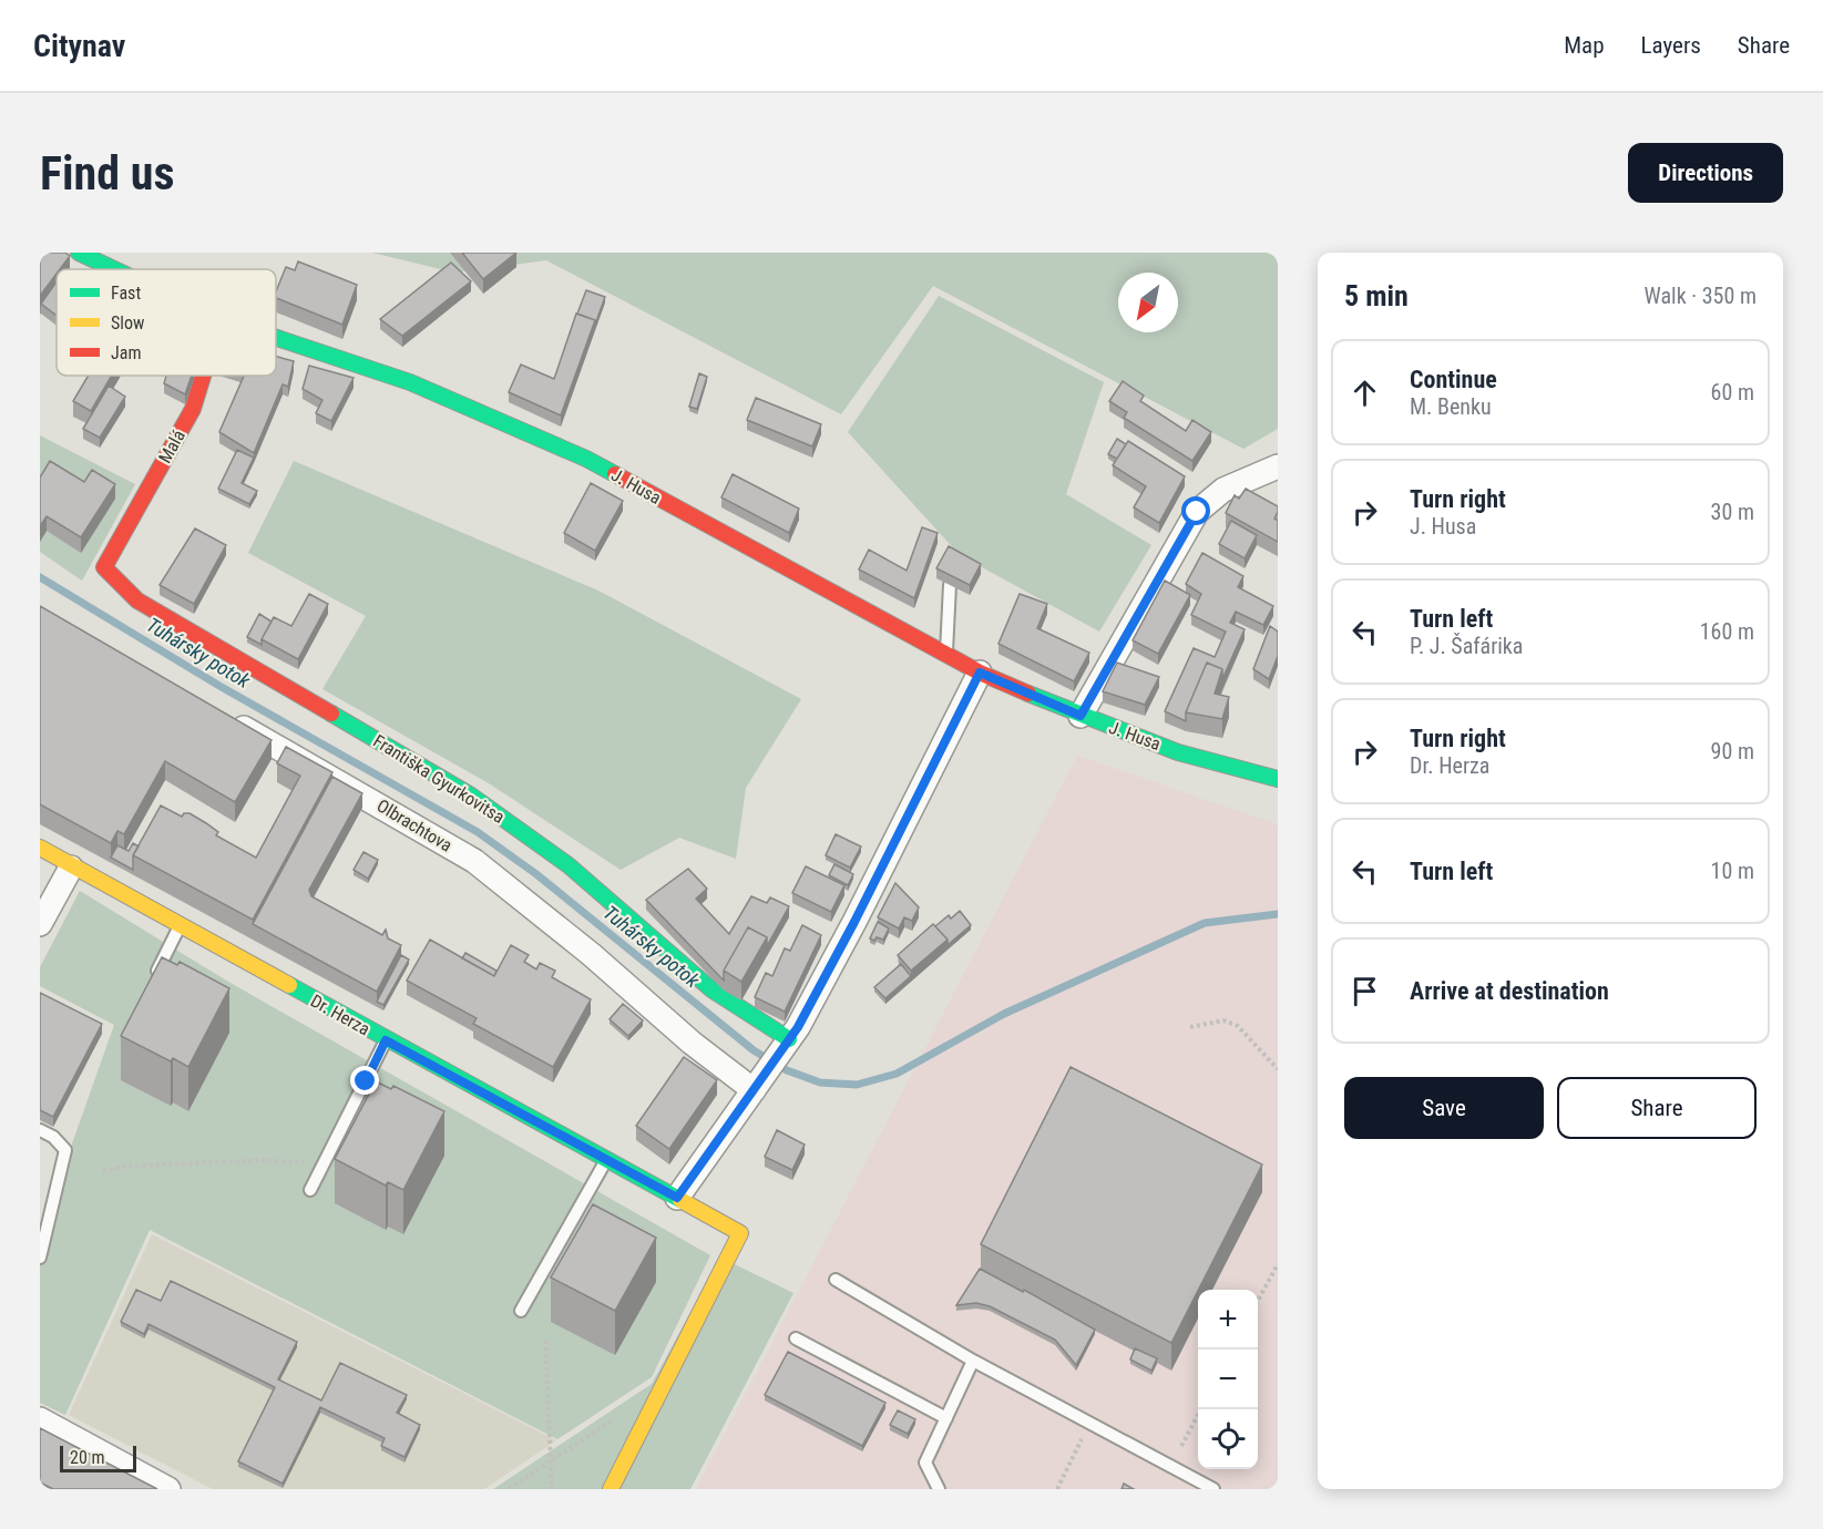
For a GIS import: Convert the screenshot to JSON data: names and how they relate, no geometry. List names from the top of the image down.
{
  "streets": {
    "street": [
      "Malá",
      "J. Husa",
      "Františka Gyurkovitsa",
      "Olbrachtova",
      "Dr. Herza"
    ]
  },
  "crossings": [
    ["Malá", "Františka Gyurkovitsa"]
  ],
  "water": ["Tuhársky potok"],
  "legend": ["Fast", "Slow", "Jam"],
  "scale_bar": "20 m",
  "north": "bottom left",
  "page": {
    "header": "Citynav",
    "nav": ["Map", "Layers", "Share"],
    "buttons": [
      "Directions",
      ["Save", "Share"]
    ],
    "title": "Find us",
    "heading": ["5 min", "Walk · 350 m"],
    "list": [
      ["Continue", "M. Benku", "60 m"],
      ["Turn right", "J. Husa", "30 m"],
      ["Turn left", "P. J. Šafárika", "160 m"],
      ["Turn right", "Dr. Herza", "90 m"],
      ["Turn left", "10 m"],
      "Arrive at destination"
    ],
    "map_buttons": ["+", "−"],
    "scale": "20 m"
  }
}
